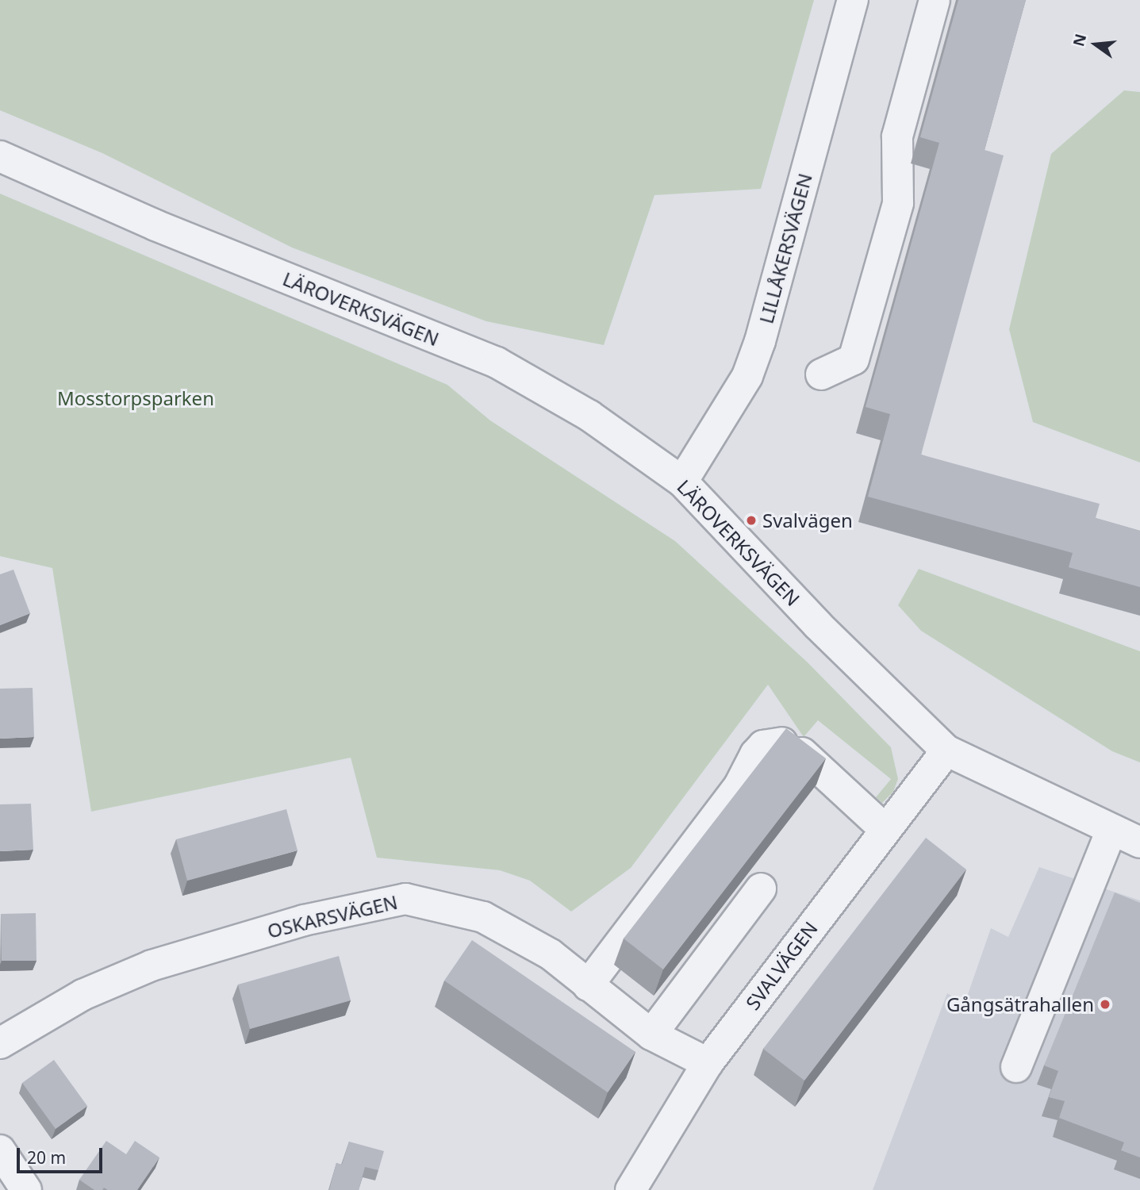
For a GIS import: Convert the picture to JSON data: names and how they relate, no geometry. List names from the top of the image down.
{
  "streets": {
    "street": [
      "LILLÅKERSVÄGEN",
      "LÄROVERKSVÄGEN",
      "OSKARSVÄGEN",
      "SVALVÄGEN"
    ]
  },
  "crossings": [
    ["LILLÅKERSVÄGEN", "LÄROVERKSVÄGEN"],
    ["LÄROVERKSVÄGEN", "SVALVÄGEN"],
    ["OSKARSVÄGEN", "SVALVÄGEN"]
  ],
  "parks": ["Mosstorpsparken"],
  "places": ["Svalvägen", "Gångsätrahallen"],
  "scale_bar": "20 m",
  "north": "left"
}
